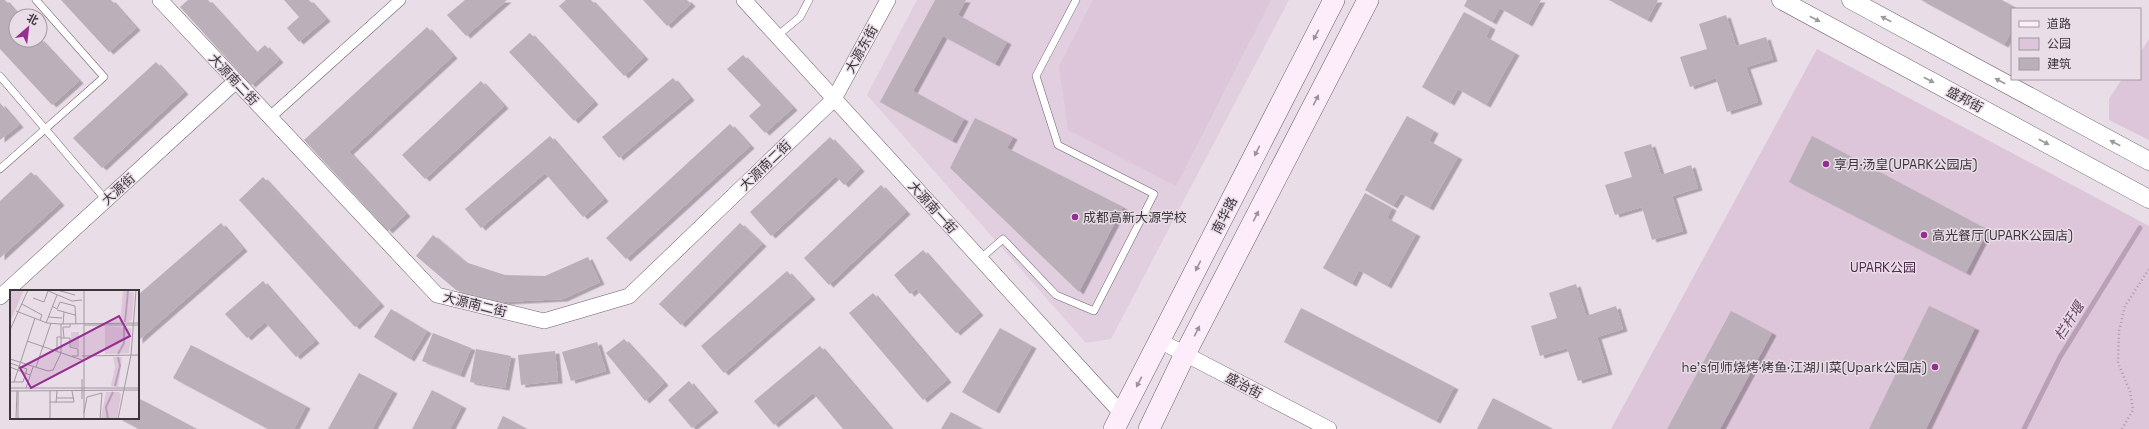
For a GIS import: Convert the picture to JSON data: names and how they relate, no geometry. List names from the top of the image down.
{
  "streets": {
    "main road": ["南华路"],
    "street": [
      "大源东街",
      "大源南二街",
      "盛邦街",
      "大源街",
      "大源南一街",
      "盛治街"
    ]
  },
  "crossings": [
    ["大源东街", "大源南二街"],
    ["大源东街", "大源南一街"],
    ["大源南二街", "大源街"],
    ["大源南二街", "大源南一街"],
    ["大源南一街", "南华路"],
    ["南华路", "盛治街"]
  ],
  "water": ["栏杆堰"],
  "parks": ["UPARK公园"],
  "places": [
    "享月·汤皇(UPARK公园店)",
    "成都高新大源学校",
    "高光餐厅(UPARK公园店)",
    "he’s何师烧烤·烤鱼·江湖川菜(Upark公园店)"
  ],
  "legend": ["道路", "公园", "建筑"],
  "north": "top right"
}
